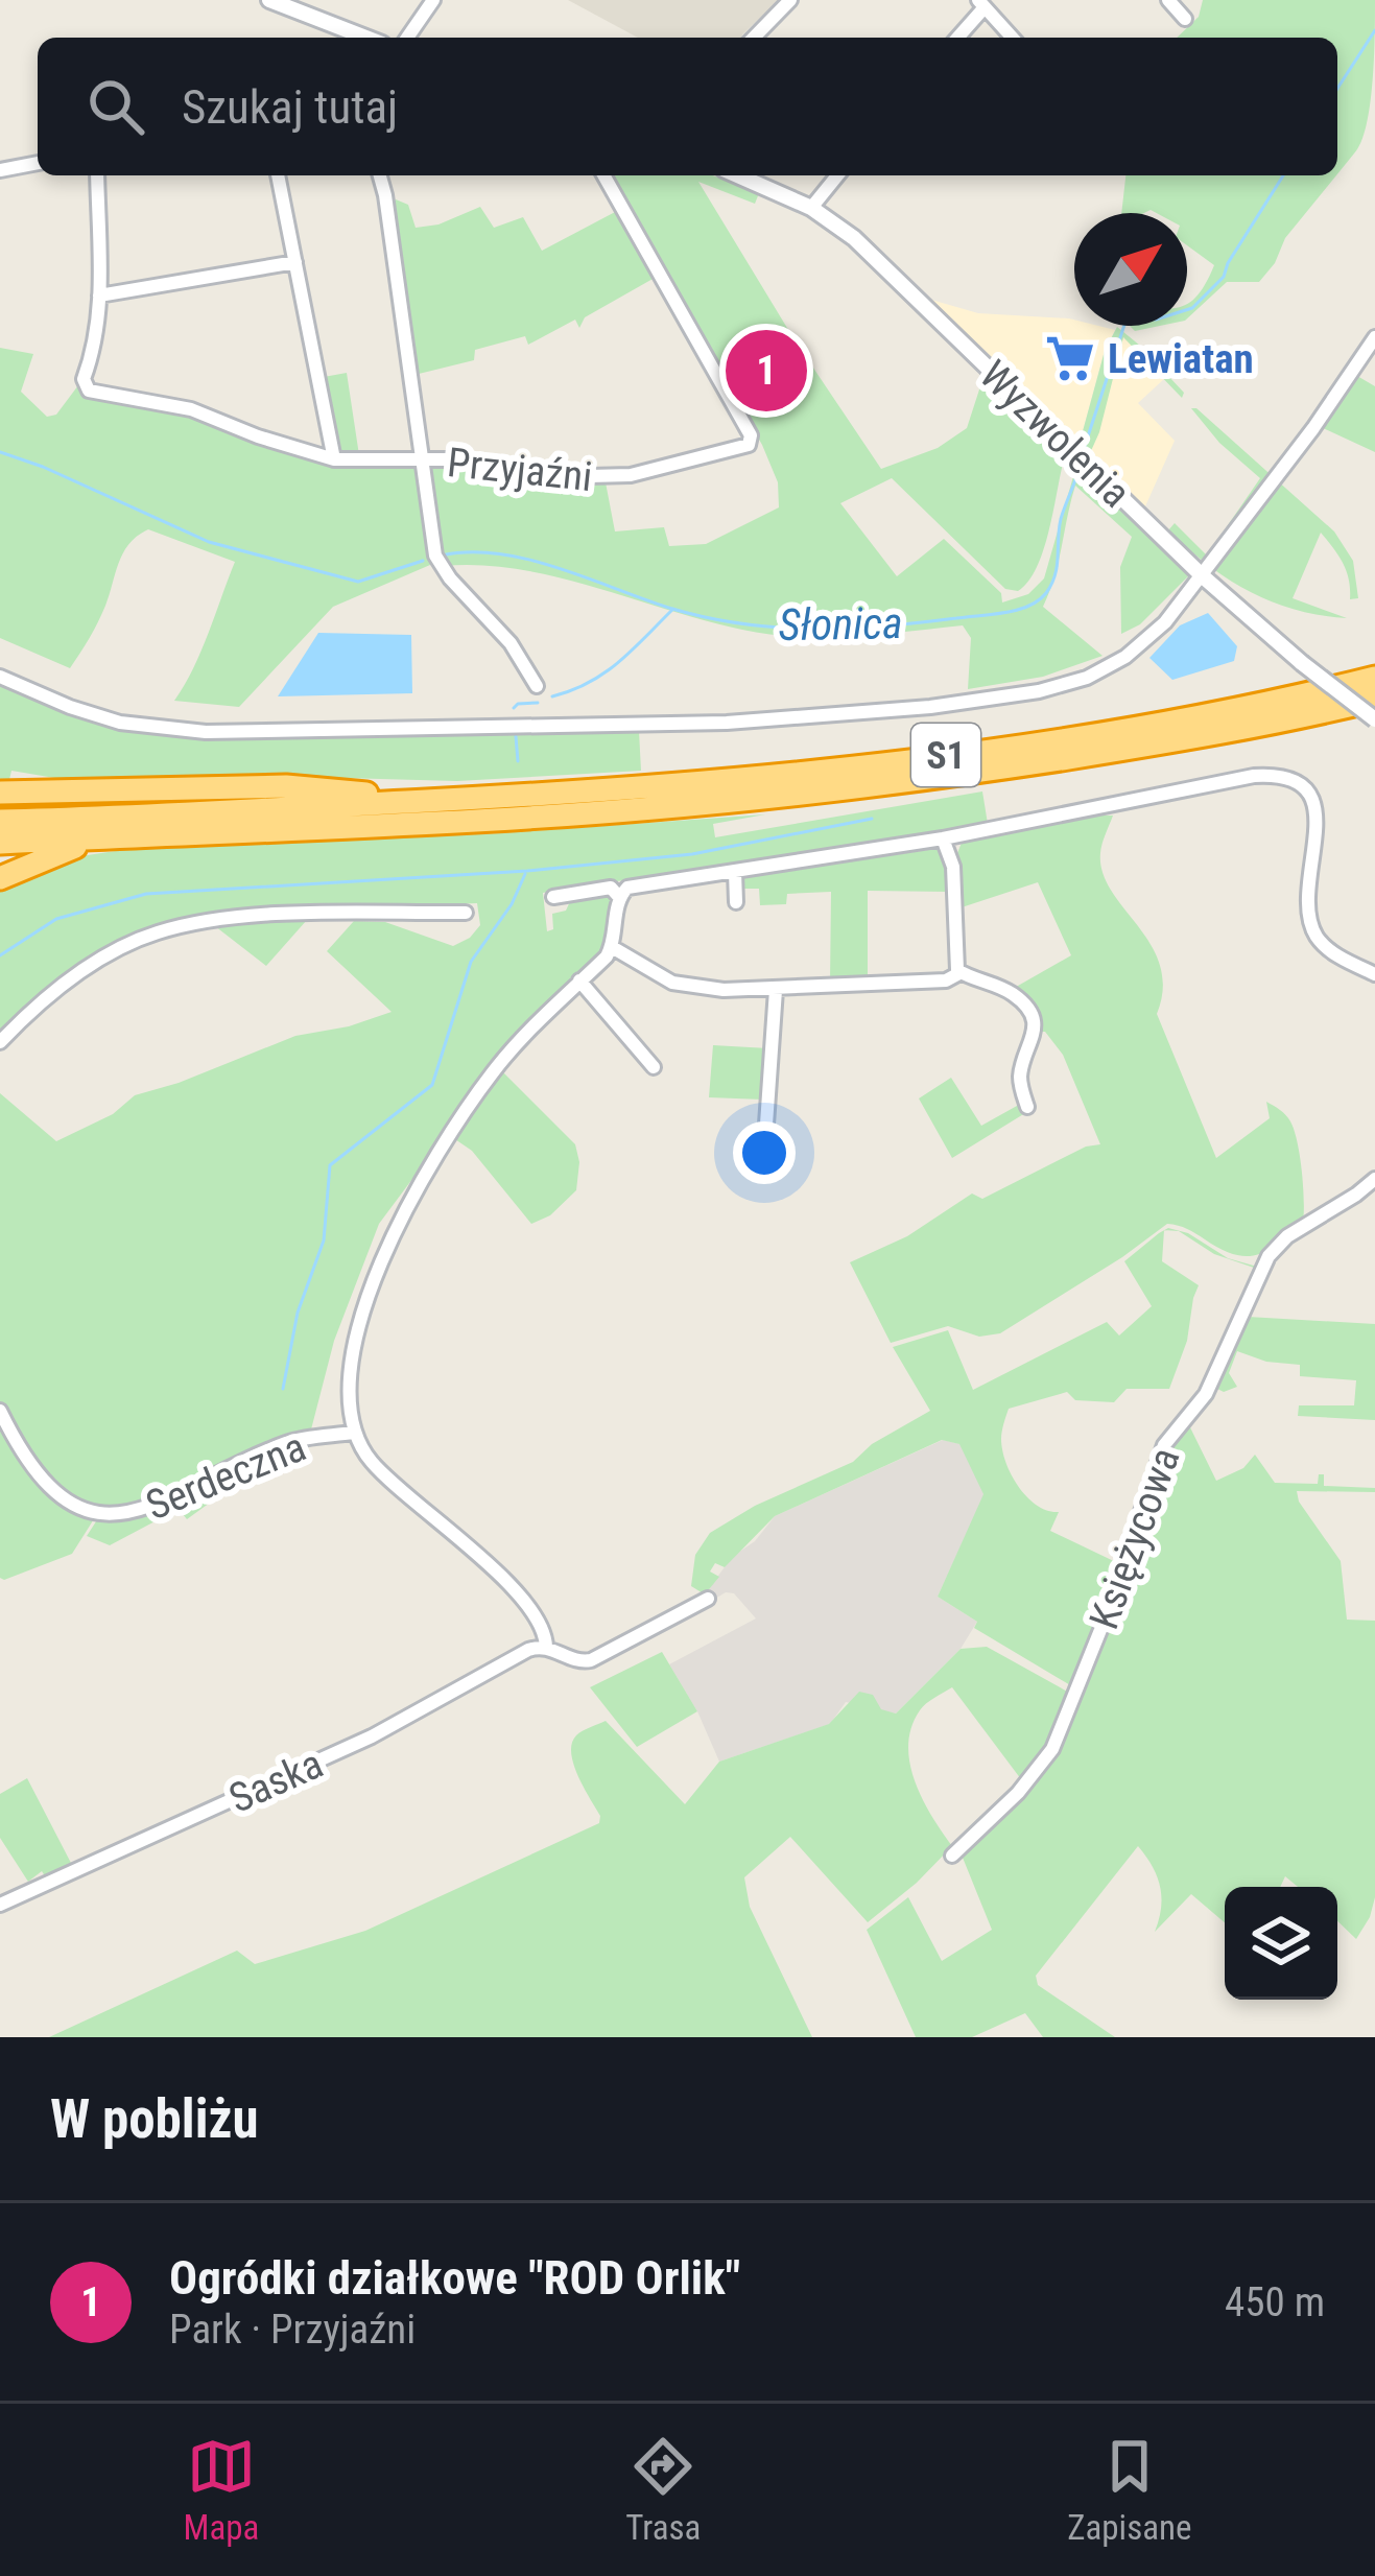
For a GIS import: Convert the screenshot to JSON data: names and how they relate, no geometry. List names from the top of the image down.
{
  "streets": {
    "highway": ["S1"],
    "street": [
      "Wyzwolenia",
      "Przyjaźni",
      "Serdeczna",
      "Księżycowa",
      "Saska"
    ]
  },
  "water": ["Słonica"],
  "places": {
    "supermarket": ["Lewiatan"]
  },
  "north": "top right",
  "page": {
    "search": "Szukaj tutaj",
    "pins": "1",
    "heading": "W pobliżu",
    "list": [
      {
        "mark": "1",
        "name": "Ogródki działkowe \"ROD Orlik\"",
        "note": "Park · Przyjaźni",
        "value": "450 m"
      }
    ],
    "nav": ["Mapa", "Trasa", "Zapisane"]
  }
}
